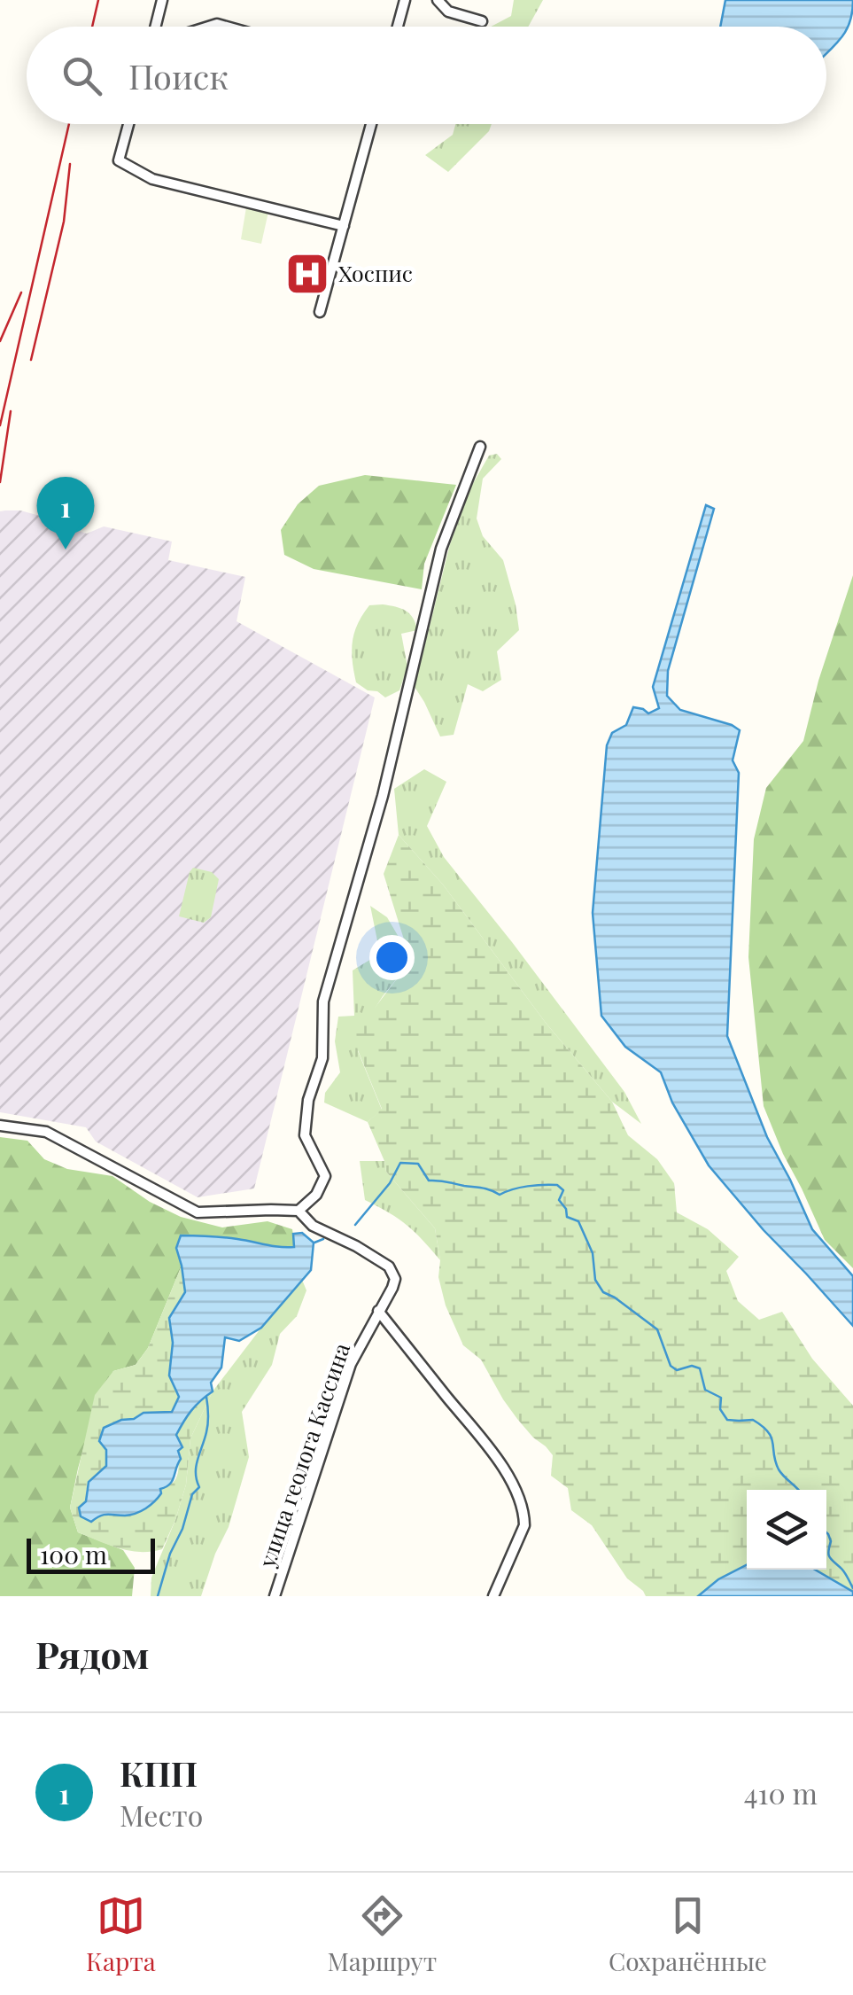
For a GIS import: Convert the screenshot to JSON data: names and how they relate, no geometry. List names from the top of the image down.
{
  "streets": {
    "street": ["улица геолога Кассина"]
  },
  "places": {
    "hospital": ["Хоспис"]
  },
  "scale_bar": "100 m",
  "page": {
    "search": "Поиск",
    "pins": "1",
    "scale": "100 m",
    "heading": "Рядом",
    "list": [
      {
        "mark": "1",
        "name": "КПП",
        "note": "Место",
        "value": "410 m"
      }
    ],
    "nav": ["Карта", "Маршрут", "Сохранённые"]
  }
}
